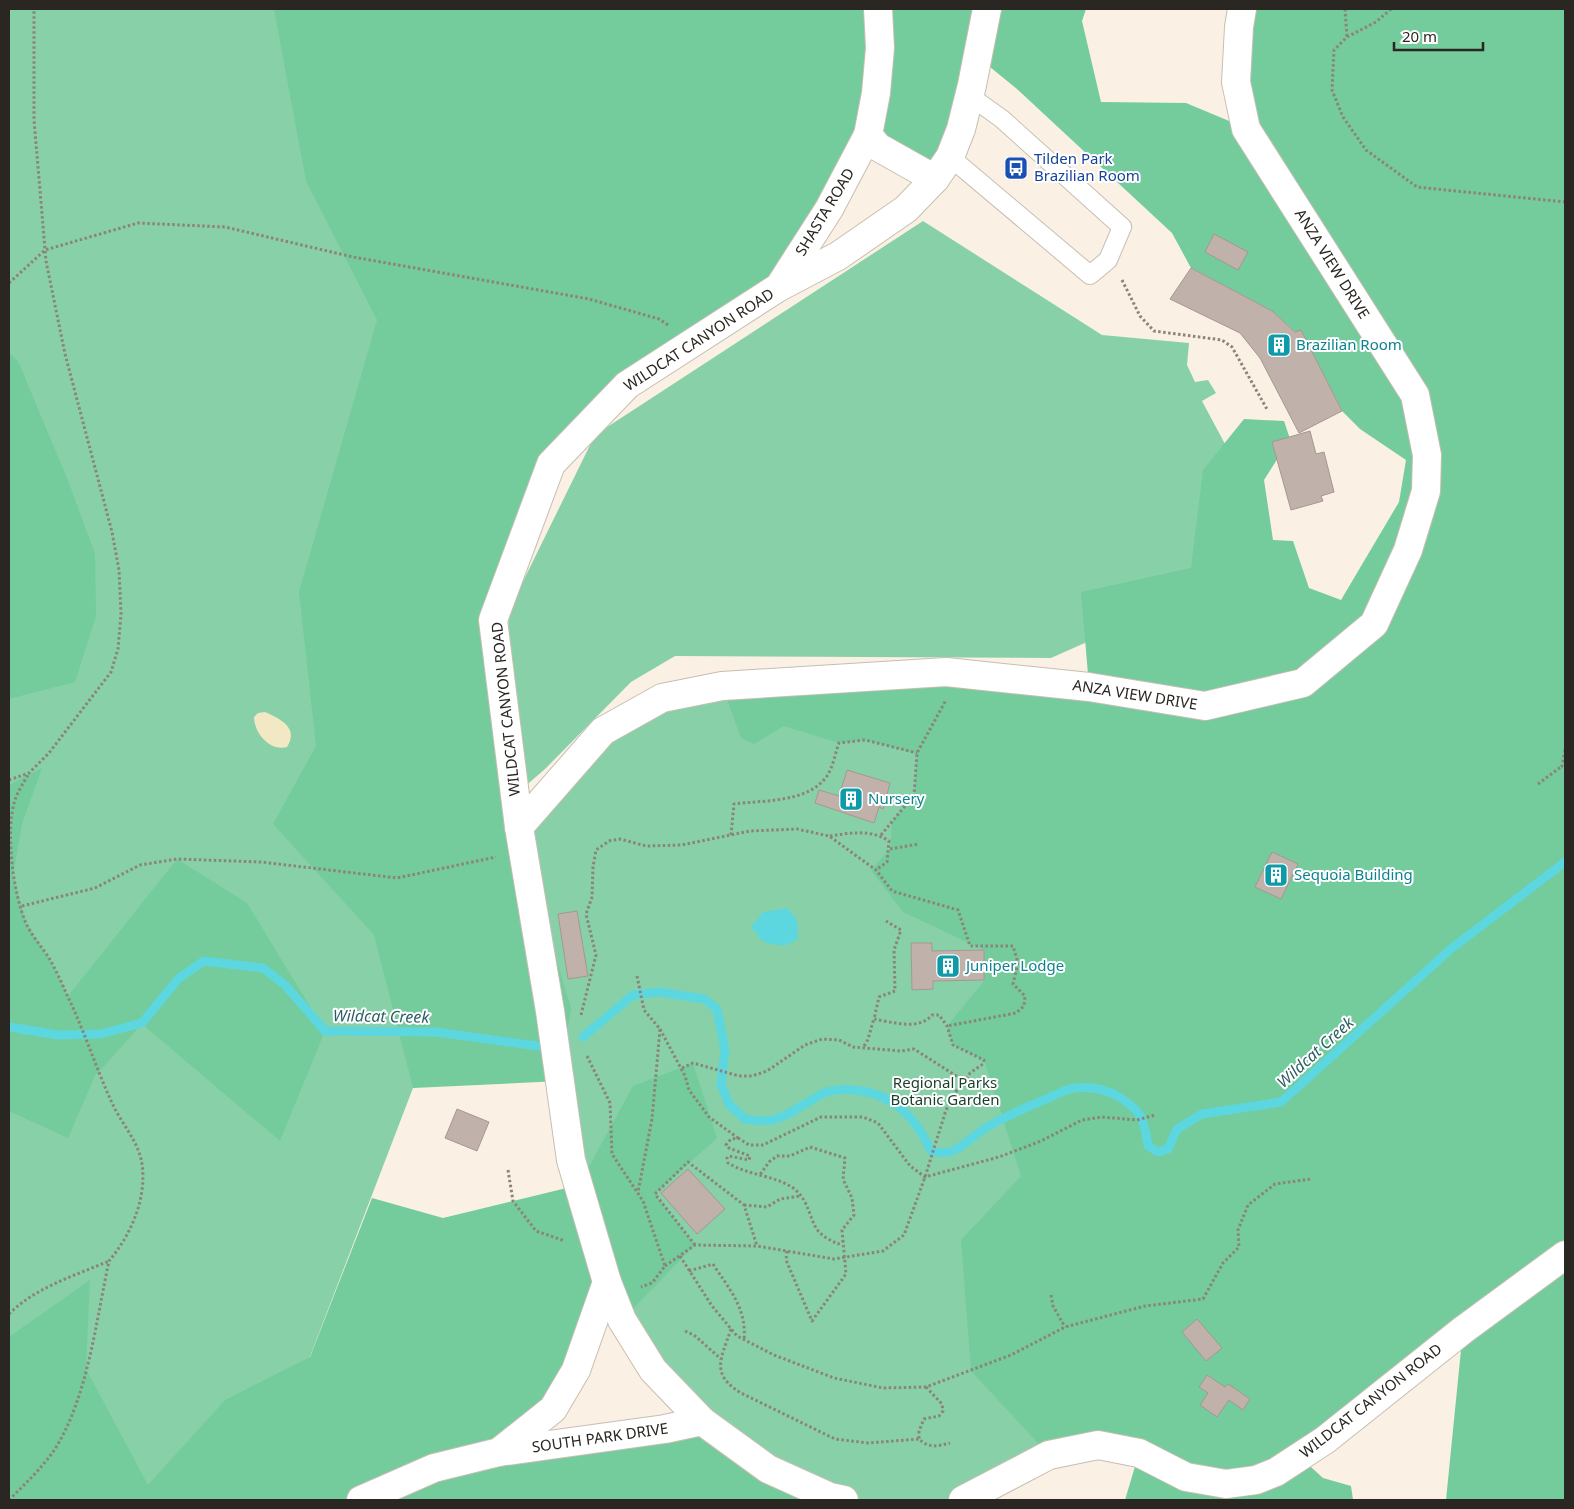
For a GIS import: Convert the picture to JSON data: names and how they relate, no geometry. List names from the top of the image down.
{
  "streets": {
    "street": [
      "SHASTA ROAD",
      "ANZA VIEW DRIVE",
      "WILDCAT CANYON ROAD",
      "SOUTH PARK DRIVE"
    ]
  },
  "crossings": [
    ["SHASTA ROAD", "WILDCAT CANYON ROAD"],
    ["ANZA VIEW DRIVE", "WILDCAT CANYON ROAD"],
    ["WILDCAT CANYON ROAD", "SOUTH PARK DRIVE"]
  ],
  "water": ["Wildcat Creek"],
  "parks": ["Regional Parks Botanic Garden"],
  "places": {
    "bus stop": ["Tilden Park Brazilian Room"],
    "building": [
      "Brazilian Room",
      "Nursery",
      "Sequoia Building",
      "Juniper Lodge"
    ]
  },
  "scale_bar": "20 m"
}
